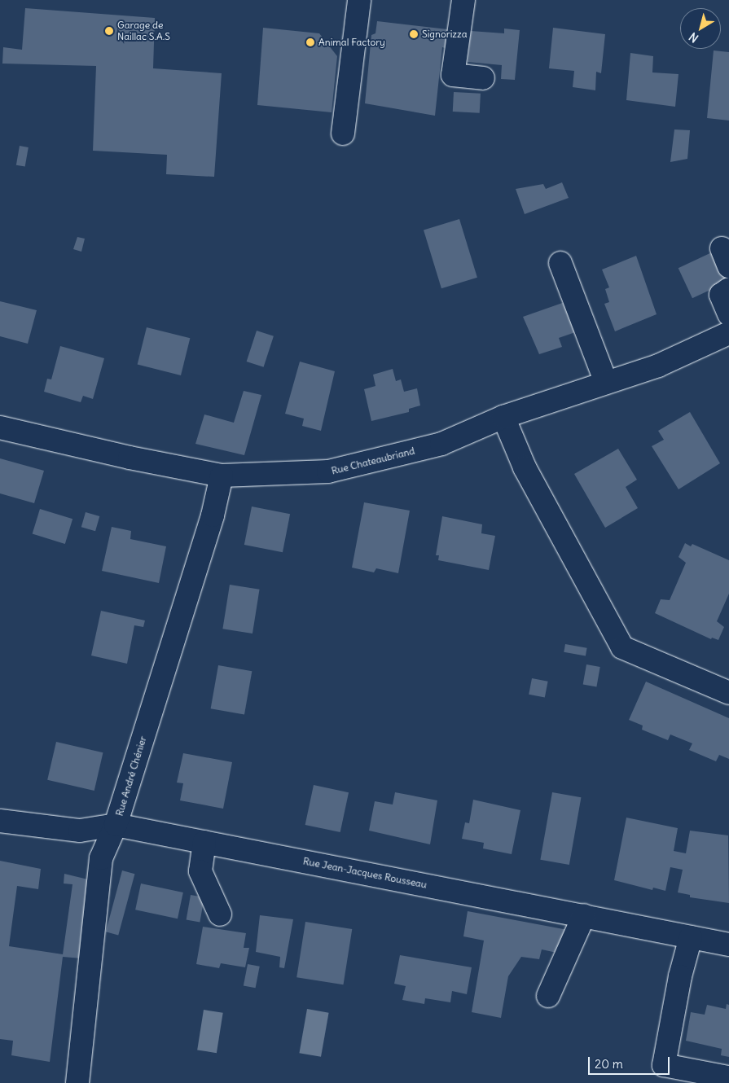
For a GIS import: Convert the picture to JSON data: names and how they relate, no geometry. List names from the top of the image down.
{
  "streets": {
    "street": ["Rue Chateaubriand", "Rue André Chénier", "Rue Jean-Jacques Rousseau"]
  },
  "crossings": [
    ["Rue Chateaubriand", "Rue André Chénier"],
    ["Rue André Chénier", "Rue Jean-Jacques Rousseau"]
  ],
  "places": ["Garage de Naillac S.A.S", "Signorizza", "Animal Factory"],
  "scale_bar": "20 m",
  "north": "bottom left"
}
